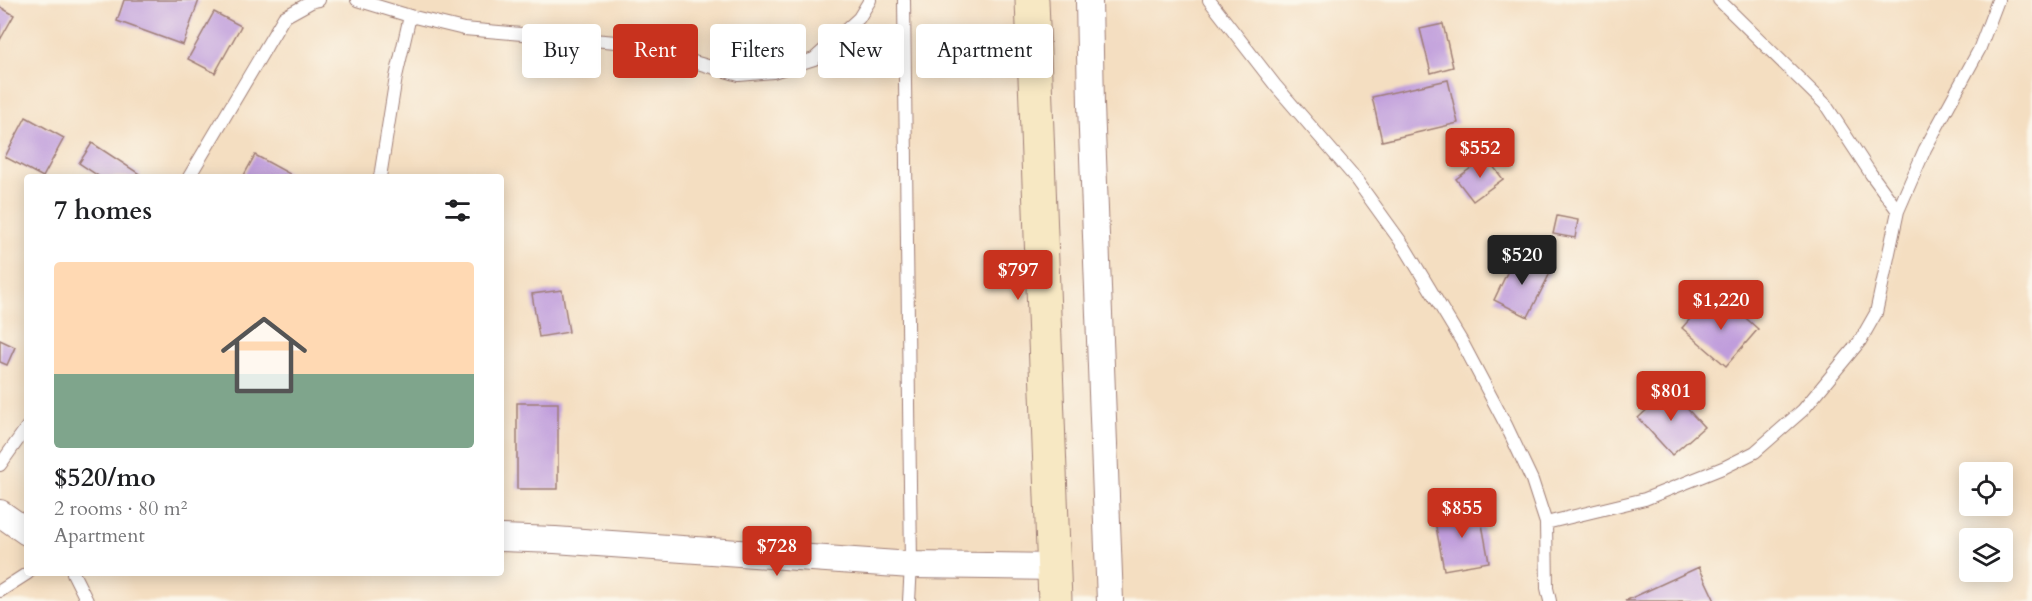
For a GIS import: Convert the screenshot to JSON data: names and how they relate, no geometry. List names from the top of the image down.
{
  "page": {
    "chip": [
      "Buy",
      "Rent",
      "Filters",
      "New",
      "Apartment"
    ],
    "price": [
      "$552",
      "$520",
      "$797",
      "$1,220",
      "$801",
      "$855",
      "$728"
    ],
    "heading": "7 homes",
    "list": [
      {
        "name": "$520/mo",
        "note": "2 rooms · 80 m² · Apartment"
      }
    ]
  }
}
